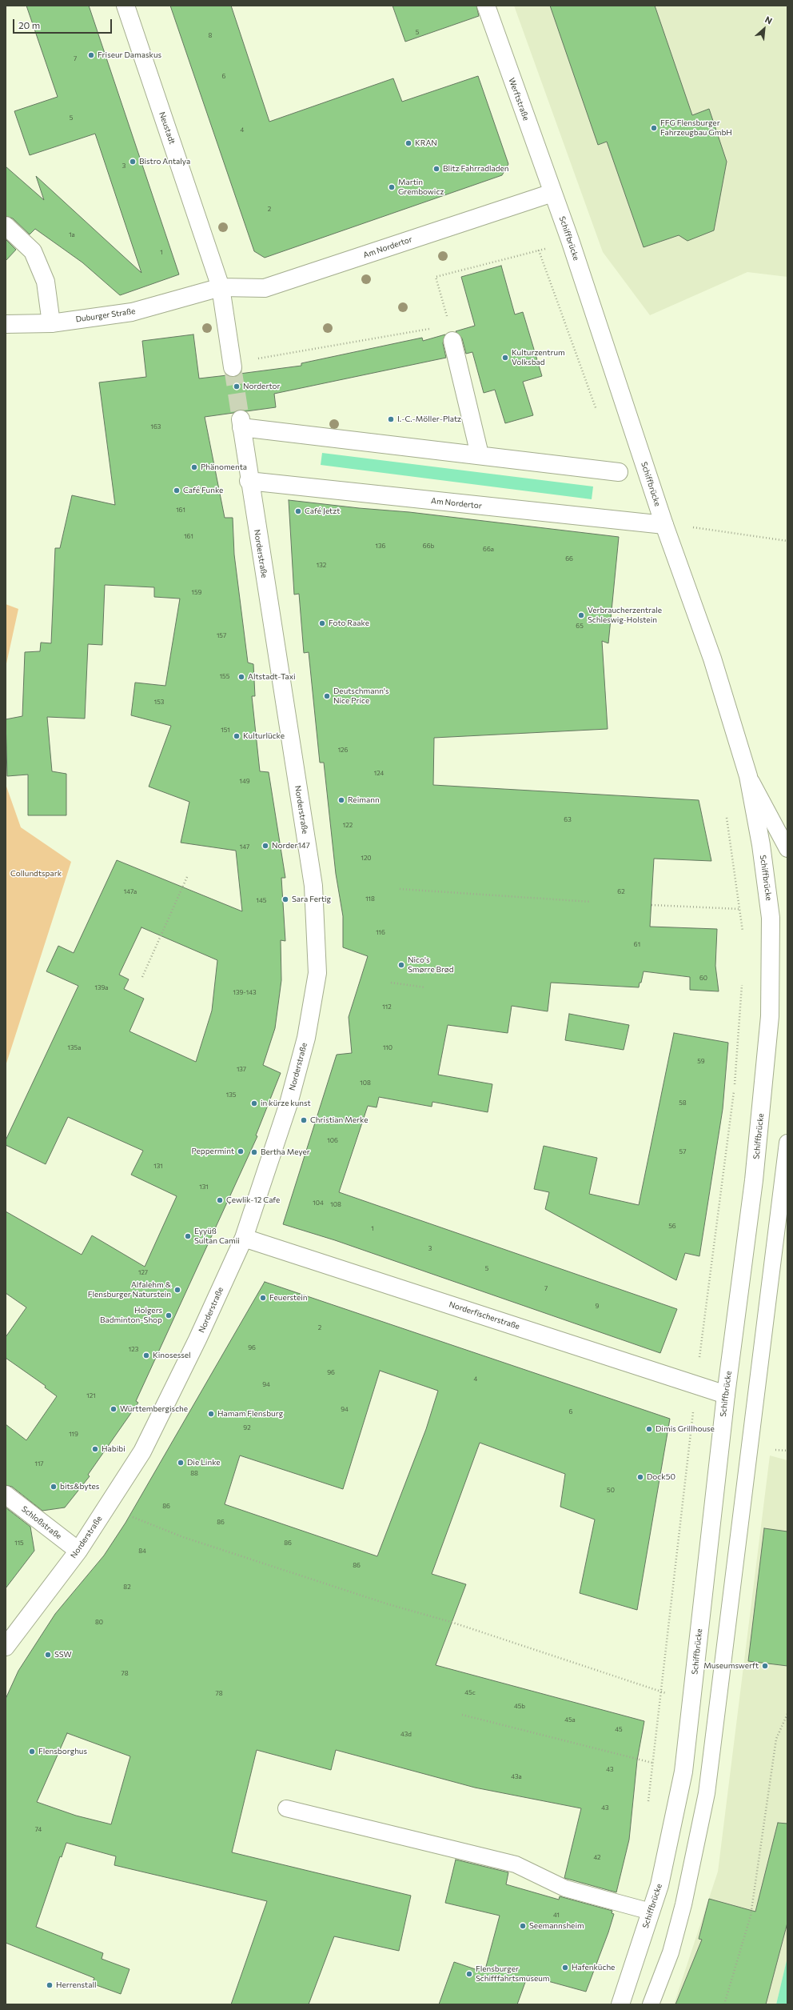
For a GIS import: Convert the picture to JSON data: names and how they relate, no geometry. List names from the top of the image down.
{
  "streets": {
    "street": [
      "Werftstraße",
      "Neustadt",
      "Schiffbrücke",
      "Am Nordertor",
      "Duburger Straße",
      "Norderstraße",
      "Norderfischerstraße",
      "Schloßstraße"
    ]
  },
  "crossings": [
    ["Werftstraße", "Schiffbrücke"],
    ["Werftstraße", "Am Nordertor"],
    ["Neustadt", "Am Nordertor"],
    ["Neustadt", "Duburger Straße"],
    ["Schiffbrücke", "Am Nordertor"],
    ["Schiffbrücke", "Norderfischerstraße"],
    ["Am Nordertor", "Duburger Straße"],
    ["Am Nordertor", "Norderstraße"],
    ["Norderstraße", "Norderfischerstraße"],
    ["Norderstraße", "Schloßstraße"]
  ],
  "parks": ["Collundtspark"],
  "places": [
    "Friseur Damaskus",
    "FFG Flensburger Fahrzeugbau GmbH",
    "KRAN",
    "Bistro Antalya",
    "Blitz Fahrradladen",
    "Martin Grembowicz",
    "Kulturzentrum Volksbad",
    "Nordertor",
    "I.-C.-Möller-Platz",
    "Phänomenta",
    "Café Funke",
    "Café Jetzt",
    "Verbraucherzentrale Schleswig-Holstein",
    "Foto Raake",
    "Altstadt-Taxi",
    "Deutschmann's Nice Price",
    "Kulturlücke",
    "Reimann",
    "Norder147",
    "Sara Fertig",
    "Nico's Smørre Brød",
    "in kürze kunst",
    "Christian Merke",
    "Peppermint",
    "Bertha Meyer",
    "Çewlik-12 Cafe",
    "Eyyüß Sultan Camii",
    "Alfalehm & Flensburger Naturstein",
    "Feuerstein",
    "Holgers Badminton-Shop",
    "Kinosessel",
    "Württembergische",
    "Hamam Flensburg",
    "Dimis Grillhouse",
    "Habibi",
    "Die Linke",
    "Dock50",
    "bits&bytes",
    "SSW",
    "Museumswerft",
    "Flensborghus",
    "Seemannsheim",
    "Hafenküche",
    "Flensburger Schifffahrtsmuseum",
    "Herrenstall"
  ],
  "house_numbers": [
    "5",
    "8",
    "7",
    "6",
    "5",
    "4",
    "3",
    "2",
    "1a",
    "1",
    "163",
    "161",
    "161",
    "136",
    "66b",
    "66a",
    "66",
    "132",
    "159",
    "65",
    "157",
    "155",
    "153",
    "151",
    "126",
    "124",
    "149",
    "63",
    "122",
    "147",
    "120",
    "147a",
    "62",
    "118",
    "145",
    "116",
    "61",
    "60",
    "139a",
    "139-143",
    "112",
    "135a",
    "110",
    "59",
    "137",
    "108",
    "135",
    "58",
    "106",
    "57",
    "131",
    "131",
    "104",
    "108",
    "56",
    "1",
    "3",
    "5",
    "127",
    "7",
    "9",
    "2",
    "96",
    "123",
    "96",
    "4",
    "94",
    "121",
    "94",
    "6",
    "92",
    "119",
    "117",
    "88",
    "50",
    "86",
    "86",
    "115",
    "86",
    "84",
    "86",
    "82",
    "80",
    "78",
    "45c",
    "78",
    "45b",
    "45a",
    "45",
    "43d",
    "43",
    "43a",
    "43",
    "74",
    "42",
    "41"
  ],
  "scale_bar": "20 m",
  "north": "top right"
}
